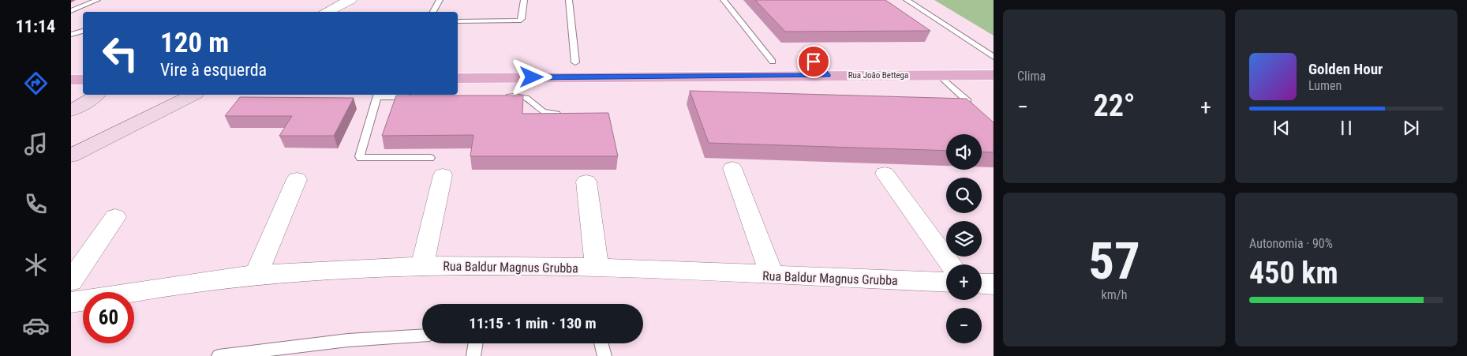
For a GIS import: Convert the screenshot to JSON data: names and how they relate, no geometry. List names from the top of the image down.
{
  "streets": {
    "main road": ["Rua João Bettega"],
    "street": ["Rua Baldur Magnus Grubba"]
  },
  "page": {
    "tabs": "11:14",
    "tile": [
      "Clima",
      ["57", "km/h"],
      ["Autonomia · 90%", "450 km"]
    ],
    "turn": ["120 m", "Vire à esquerda"],
    "song": ["Golden Hour", "Lumen"],
    "heat": ["−", "22°", "+"],
    "map_buttons": ["+", "−"],
    "limit": "60",
    "trip": "11:15 · 1 min · 130 m"
  }
}
